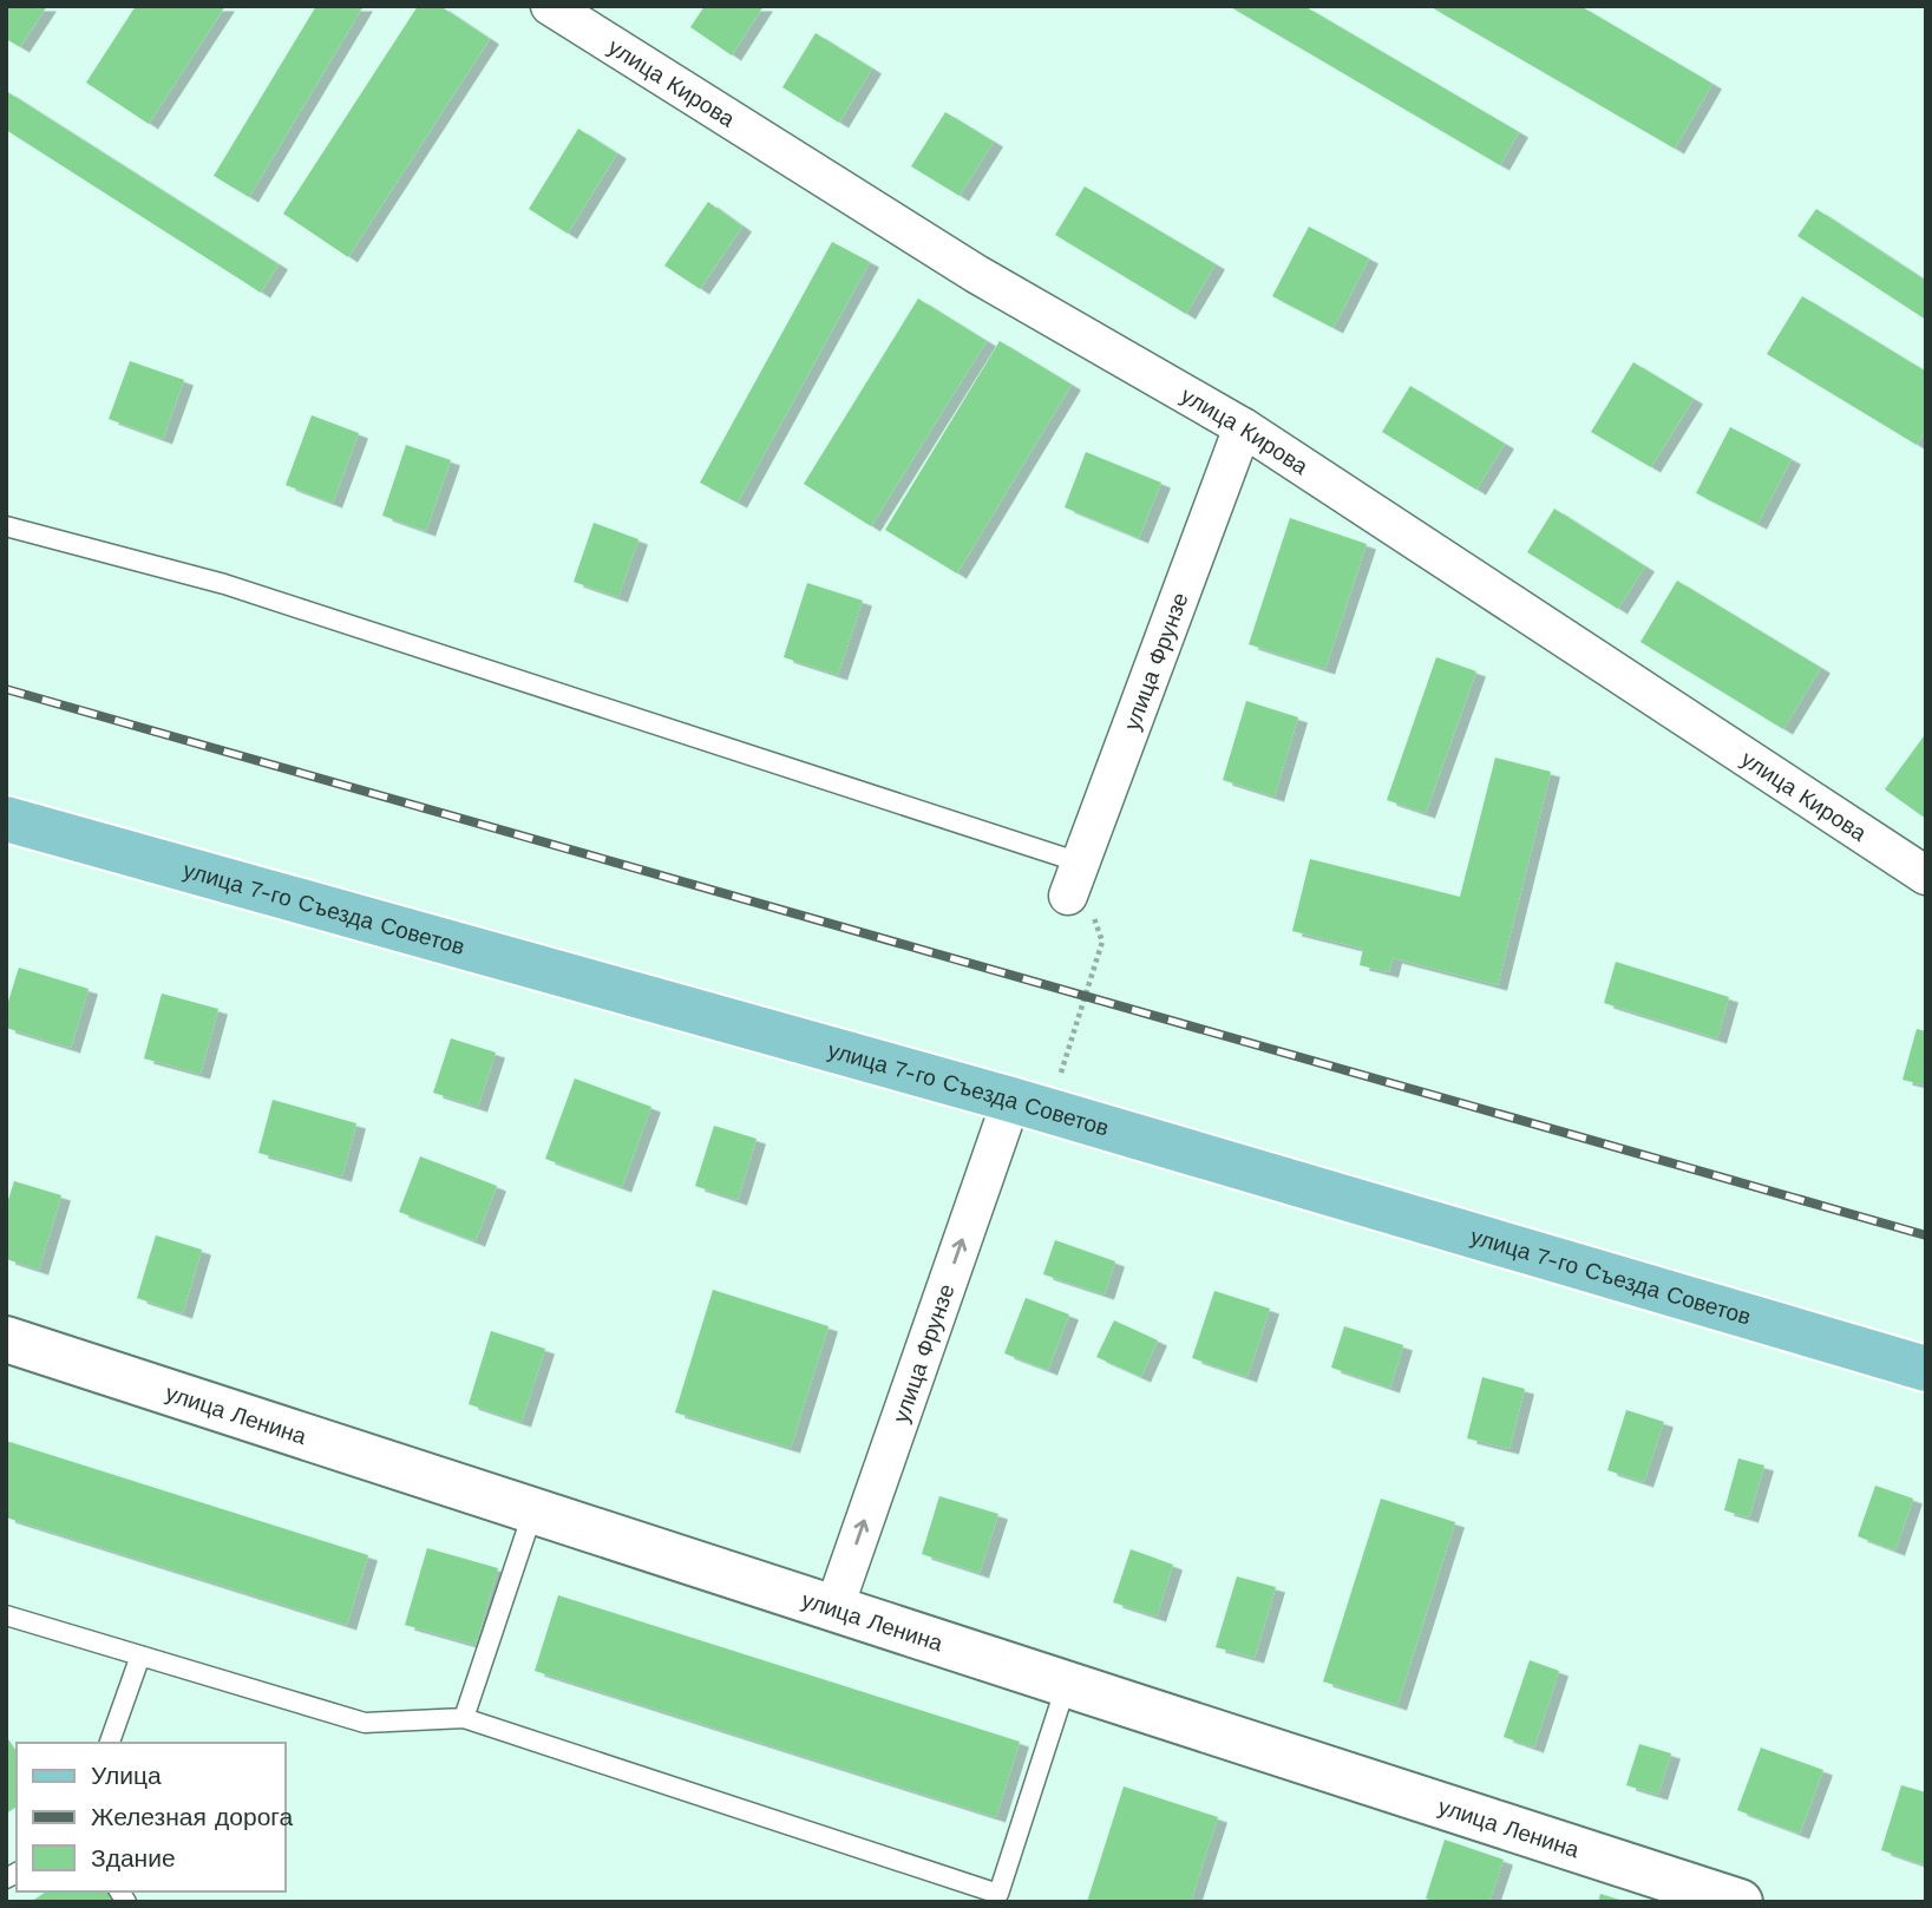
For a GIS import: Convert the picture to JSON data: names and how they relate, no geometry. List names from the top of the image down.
{
  "streets": {
    "main road": ["улица 7-го Съезда Советов"],
    "street": ["улица Кирова", "улица Фрунзе", "улица Ленина"]
  },
  "crossings": [
    ["улица Кирова", "улица Фрунзе"],
    ["улица Фрунзе", "улица 7-го Съезда Советов"],
    ["улица Фрунзе", "улица Ленина"]
  ],
  "one_way": ["улица Фрунзе"],
  "legend": ["Улица", "Железная дорога", "Здание"]
}
